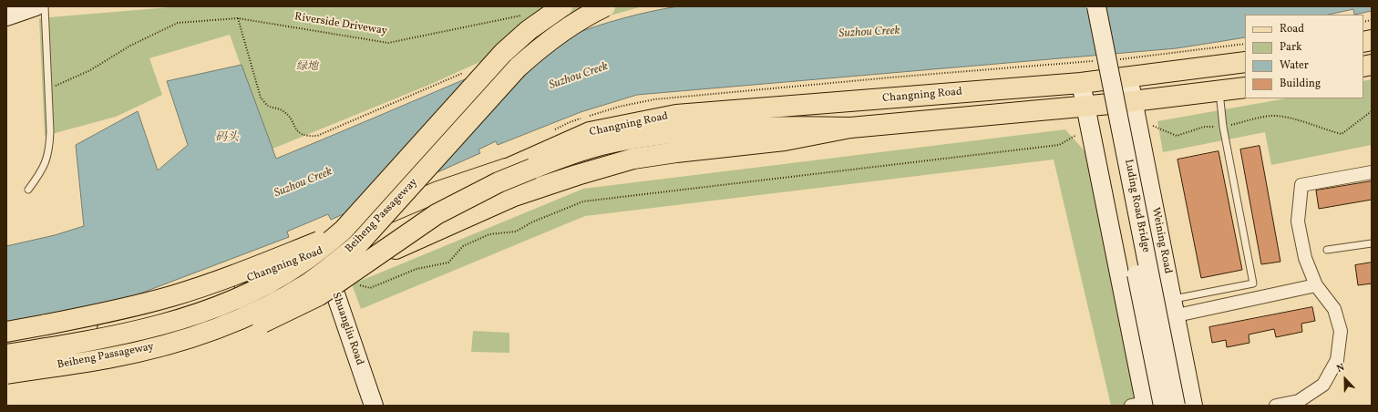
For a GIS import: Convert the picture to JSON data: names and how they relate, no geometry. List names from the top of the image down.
{
  "streets": {
    "main road": [
      "Changning Road",
      "Luding Road Bridge",
      "Beiheng Passageway",
      "Weining Road",
      "Shuangliu Road"
    ],
    "path": ["Riverside Driveway"]
  },
  "crossings": [
    ["Changning Road", "Weining Road"],
    ["Changning Road", "Shuangliu Road"]
  ],
  "water": ["Suzhou Creek", "码头"],
  "parks": ["绿地"],
  "legend": [
    "Road",
    "Park",
    "Water",
    "Building"
  ],
  "north": "top"
}
